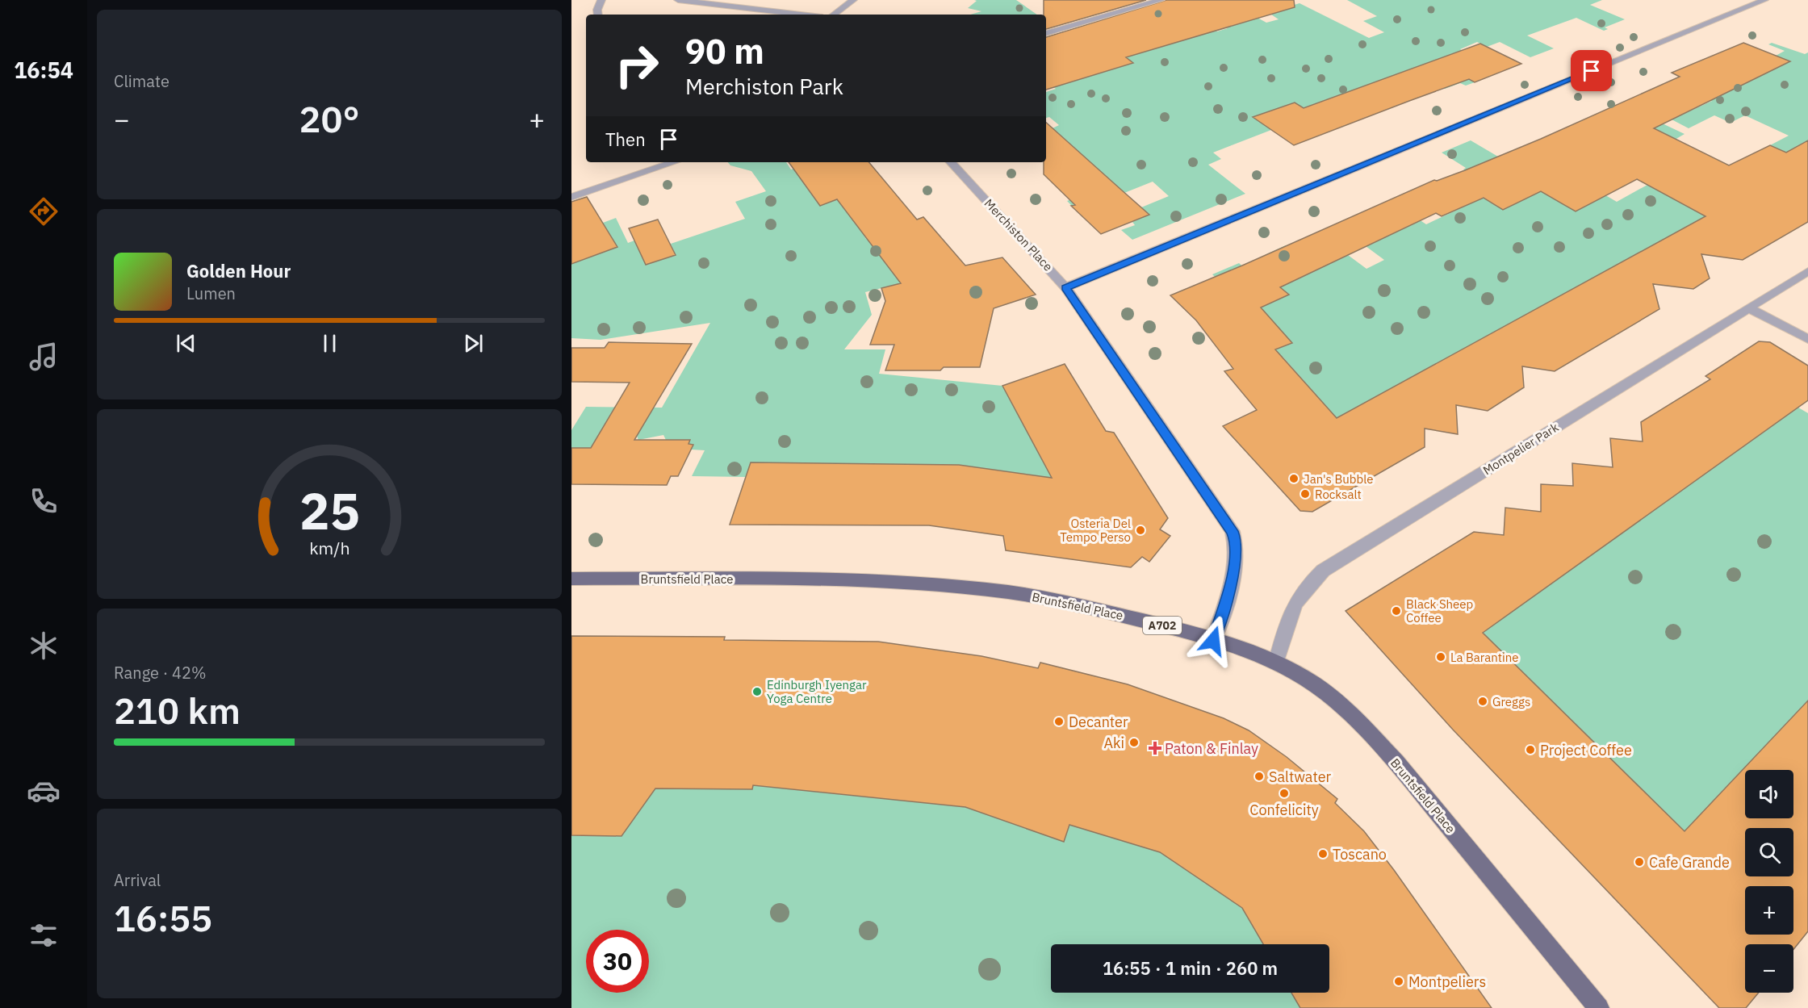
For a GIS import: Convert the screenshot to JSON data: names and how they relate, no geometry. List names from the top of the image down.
{
  "streets": {
    "main road": ["Bruntsfield Place", "A702"],
    "street": ["Merchiston Place", "Montpelier Park"]
  },
  "crossings": [
    ["Merchiston Place", "Bruntsfield Place"],
    ["Montpelier Park", "Bruntsfield Place"]
  ],
  "places": {
    "other": [
      "Jan's Bubble",
      "Rocksalt",
      "Osteria Del Tempo Perso",
      "Black Sheep Coffee",
      "La Barantine",
      "Edinburgh Iyengar Yoga Centre",
      "Greggs",
      "Decanter",
      "Aki",
      "Project Coffee",
      "Saltwater",
      "Confelicity",
      "Toscano",
      "Cafe Grande",
      "Montpeliers"
    ],
    "health": ["Paton & Finlay"]
  },
  "page": {
    "tabs": "16:54",
    "tile": [
      "Climate",
      ["Range · 42%", "210 km"],
      ["Arrival", "16:55"]
    ],
    "turn": ["90 m", "Merchiston Park"],
    "heat": ["−", "20°", "+"],
    "then": "Then",
    "song": ["Golden Hour", "Lumen"],
    "map_buttons": ["+", "−"],
    "limit": "30",
    "trip": "16:55 · 1 min · 260 m",
    "gauge": ["25", "km/h"]
  }
}
